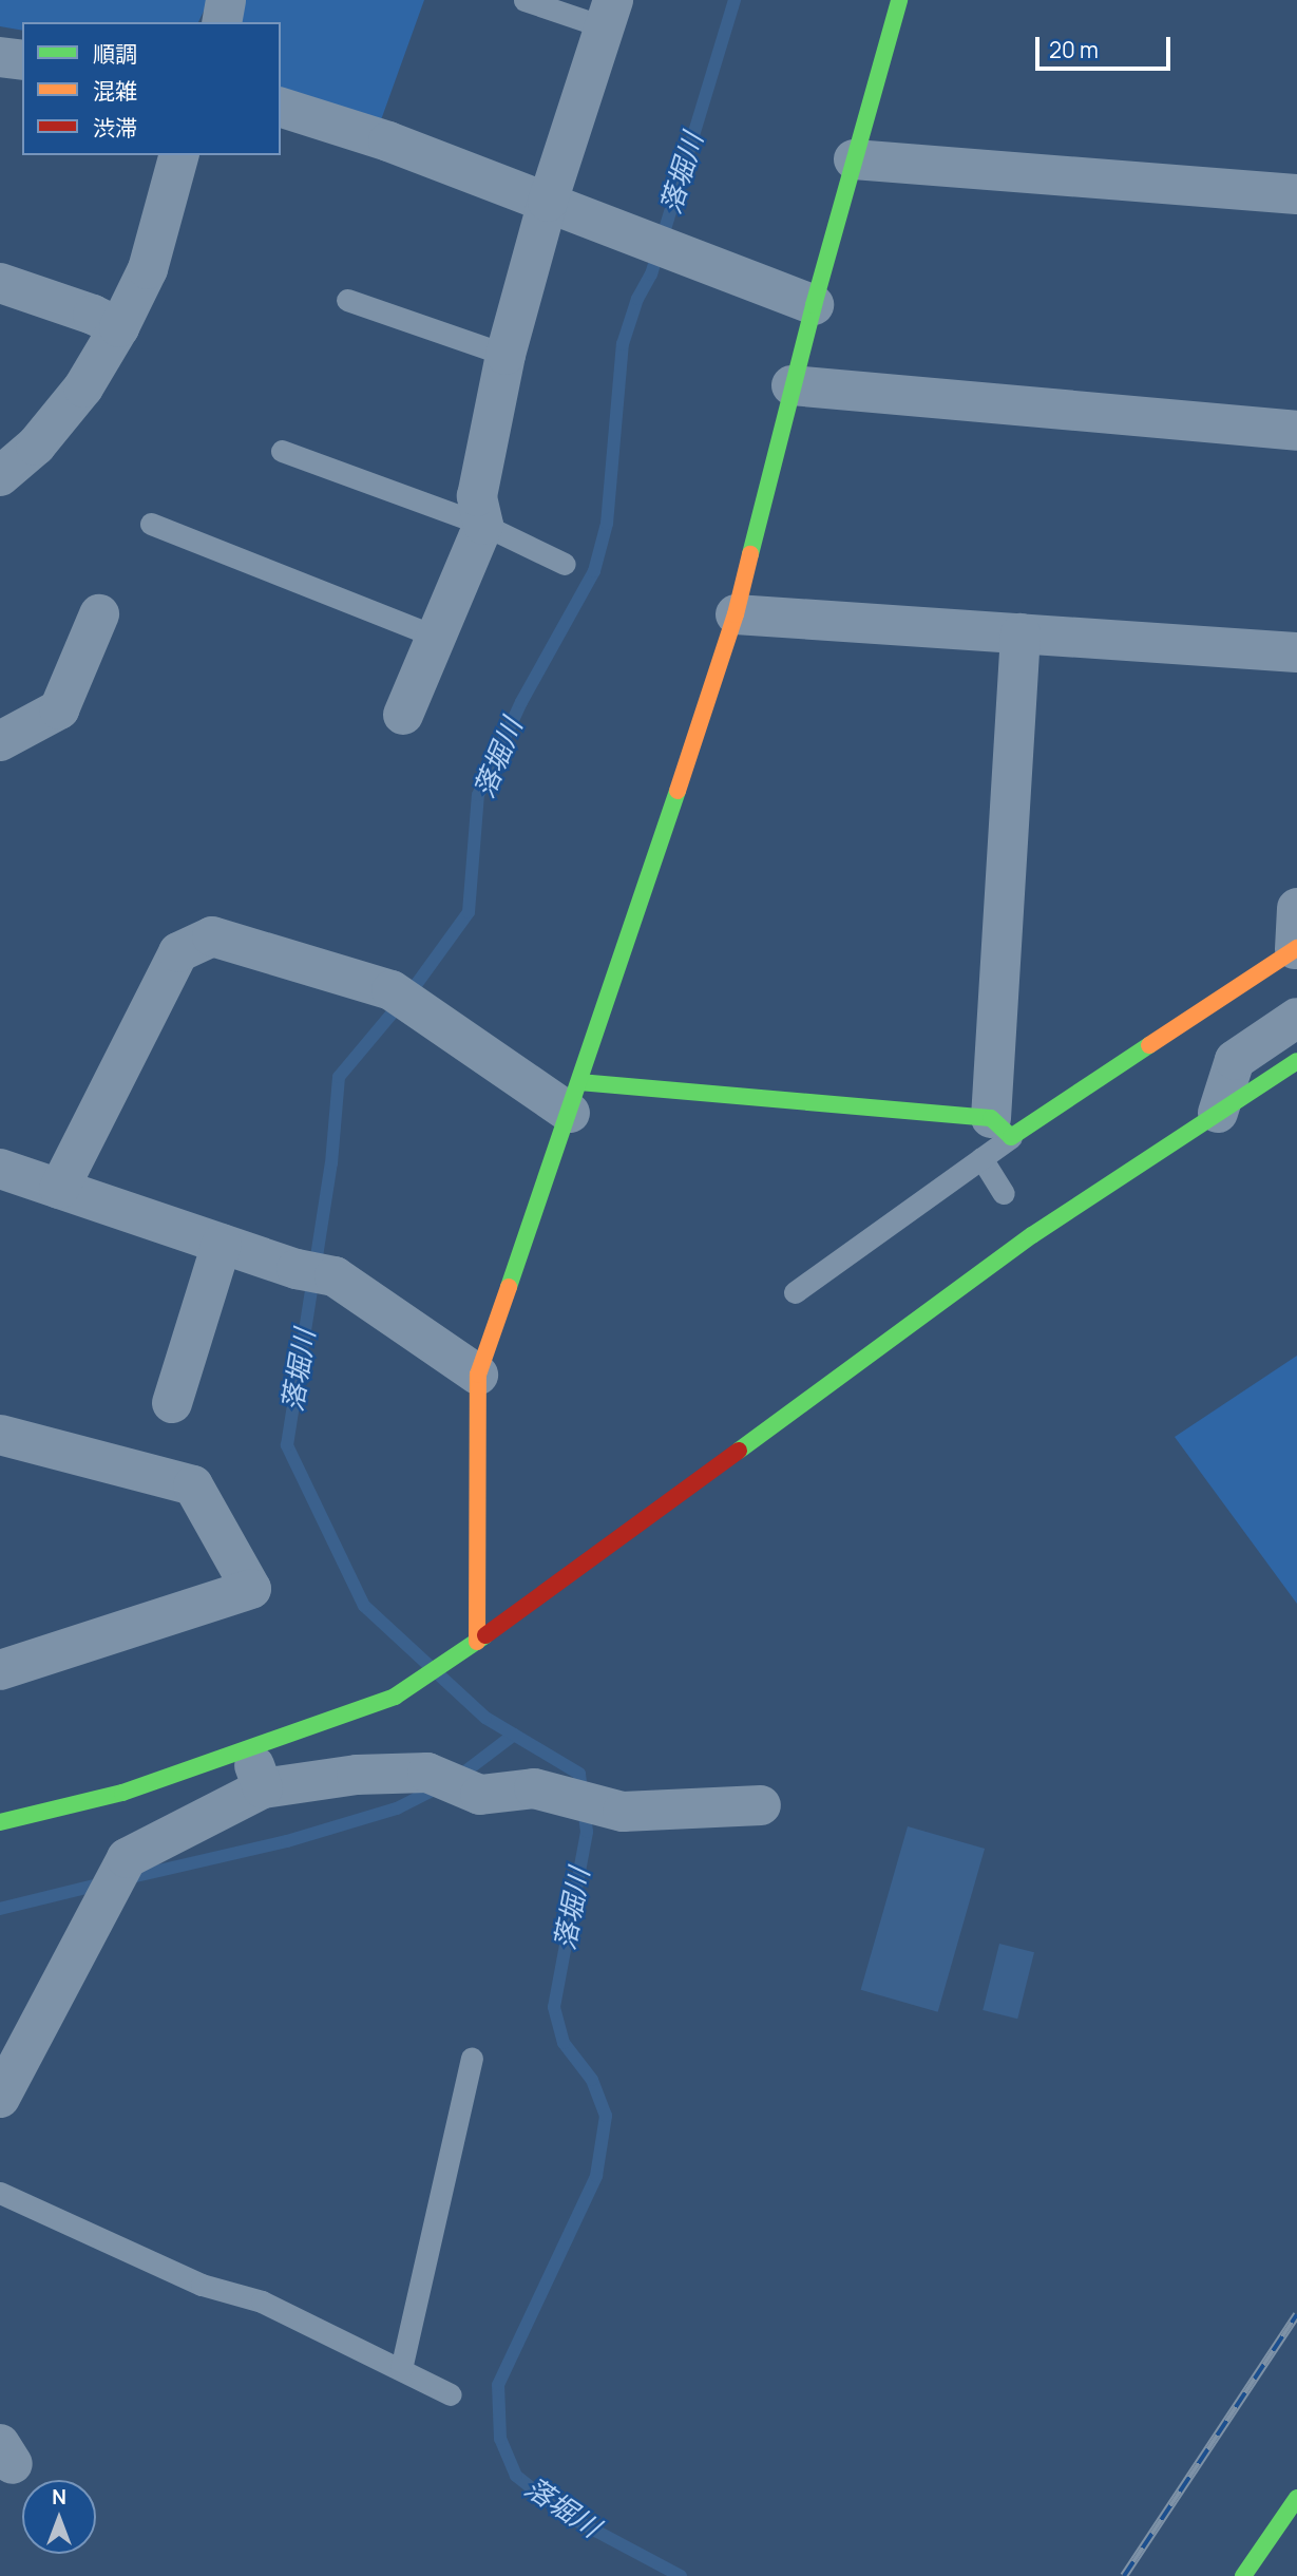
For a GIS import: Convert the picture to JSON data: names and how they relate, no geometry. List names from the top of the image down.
{
  "water": ["落堀川"],
  "legend": ["順調", "混雑", "渋滞"],
  "scale_bar": "20 m",
  "north": "top"
}
